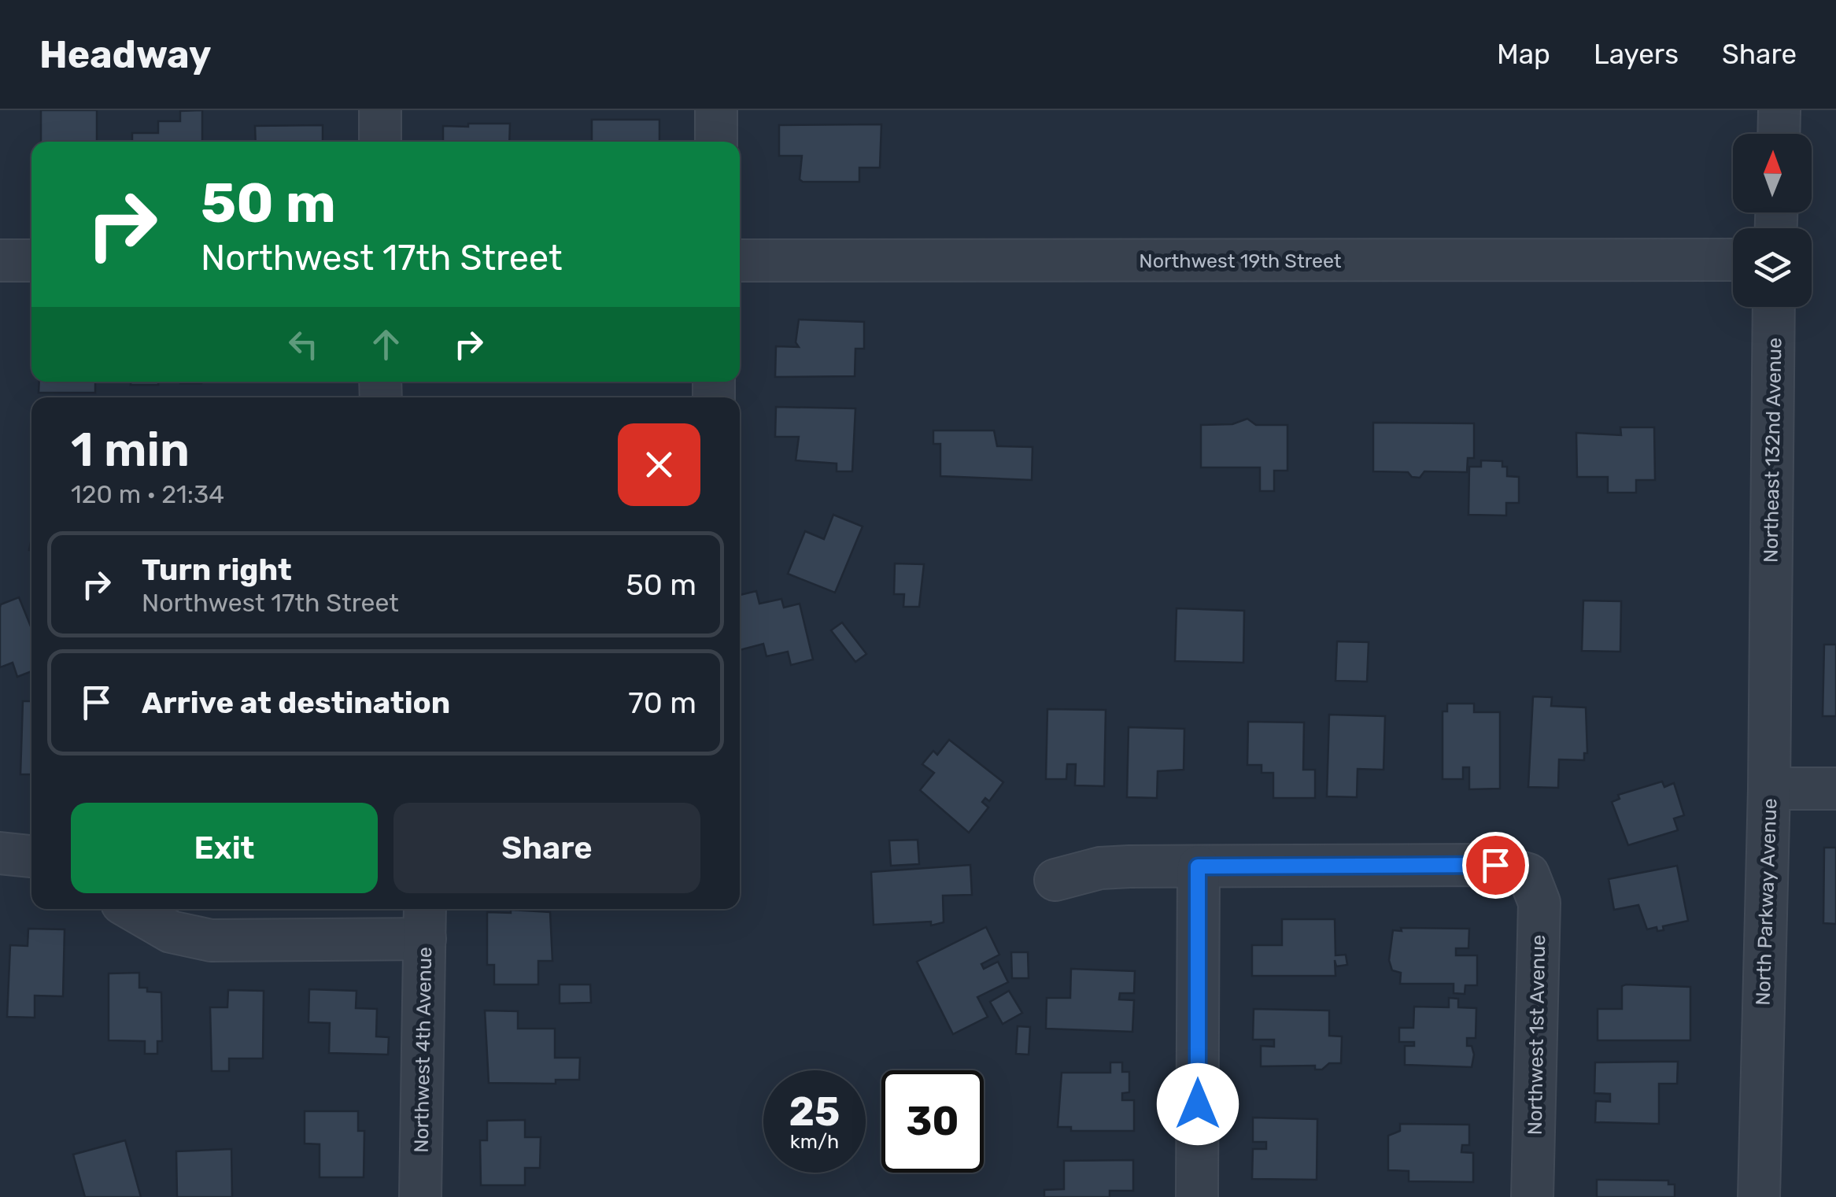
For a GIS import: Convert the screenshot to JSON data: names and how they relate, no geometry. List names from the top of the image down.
{
  "streets": {
    "street": [
      "Northwest 19th Street",
      "Northeast 132nd Avenue",
      "North Parkway Avenue",
      "Northwest 1st Avenue",
      "Northwest 4th Avenue"
    ]
  },
  "crossings": [
    ["Northeast 132nd Avenue", "North Parkway Avenue"]
  ],
  "north": "top",
  "page": {
    "header": "Headway",
    "nav": ["Map", "Layers", "Share"],
    "turn": ["50 m", "Northwest 17th Street"],
    "heading": ["1 min", "120 m · 21:34"],
    "list": [
      {
        "name": "Turn right",
        "note": "Northwest 17th Street",
        "value": "50 m"
      },
      {
        "name": "Arrive at destination",
        "value": "70 m"
      }
    ],
    "buttons": ["Exit", "Share"],
    "speed": "25 km/h",
    "limit": "30"
  }
}
